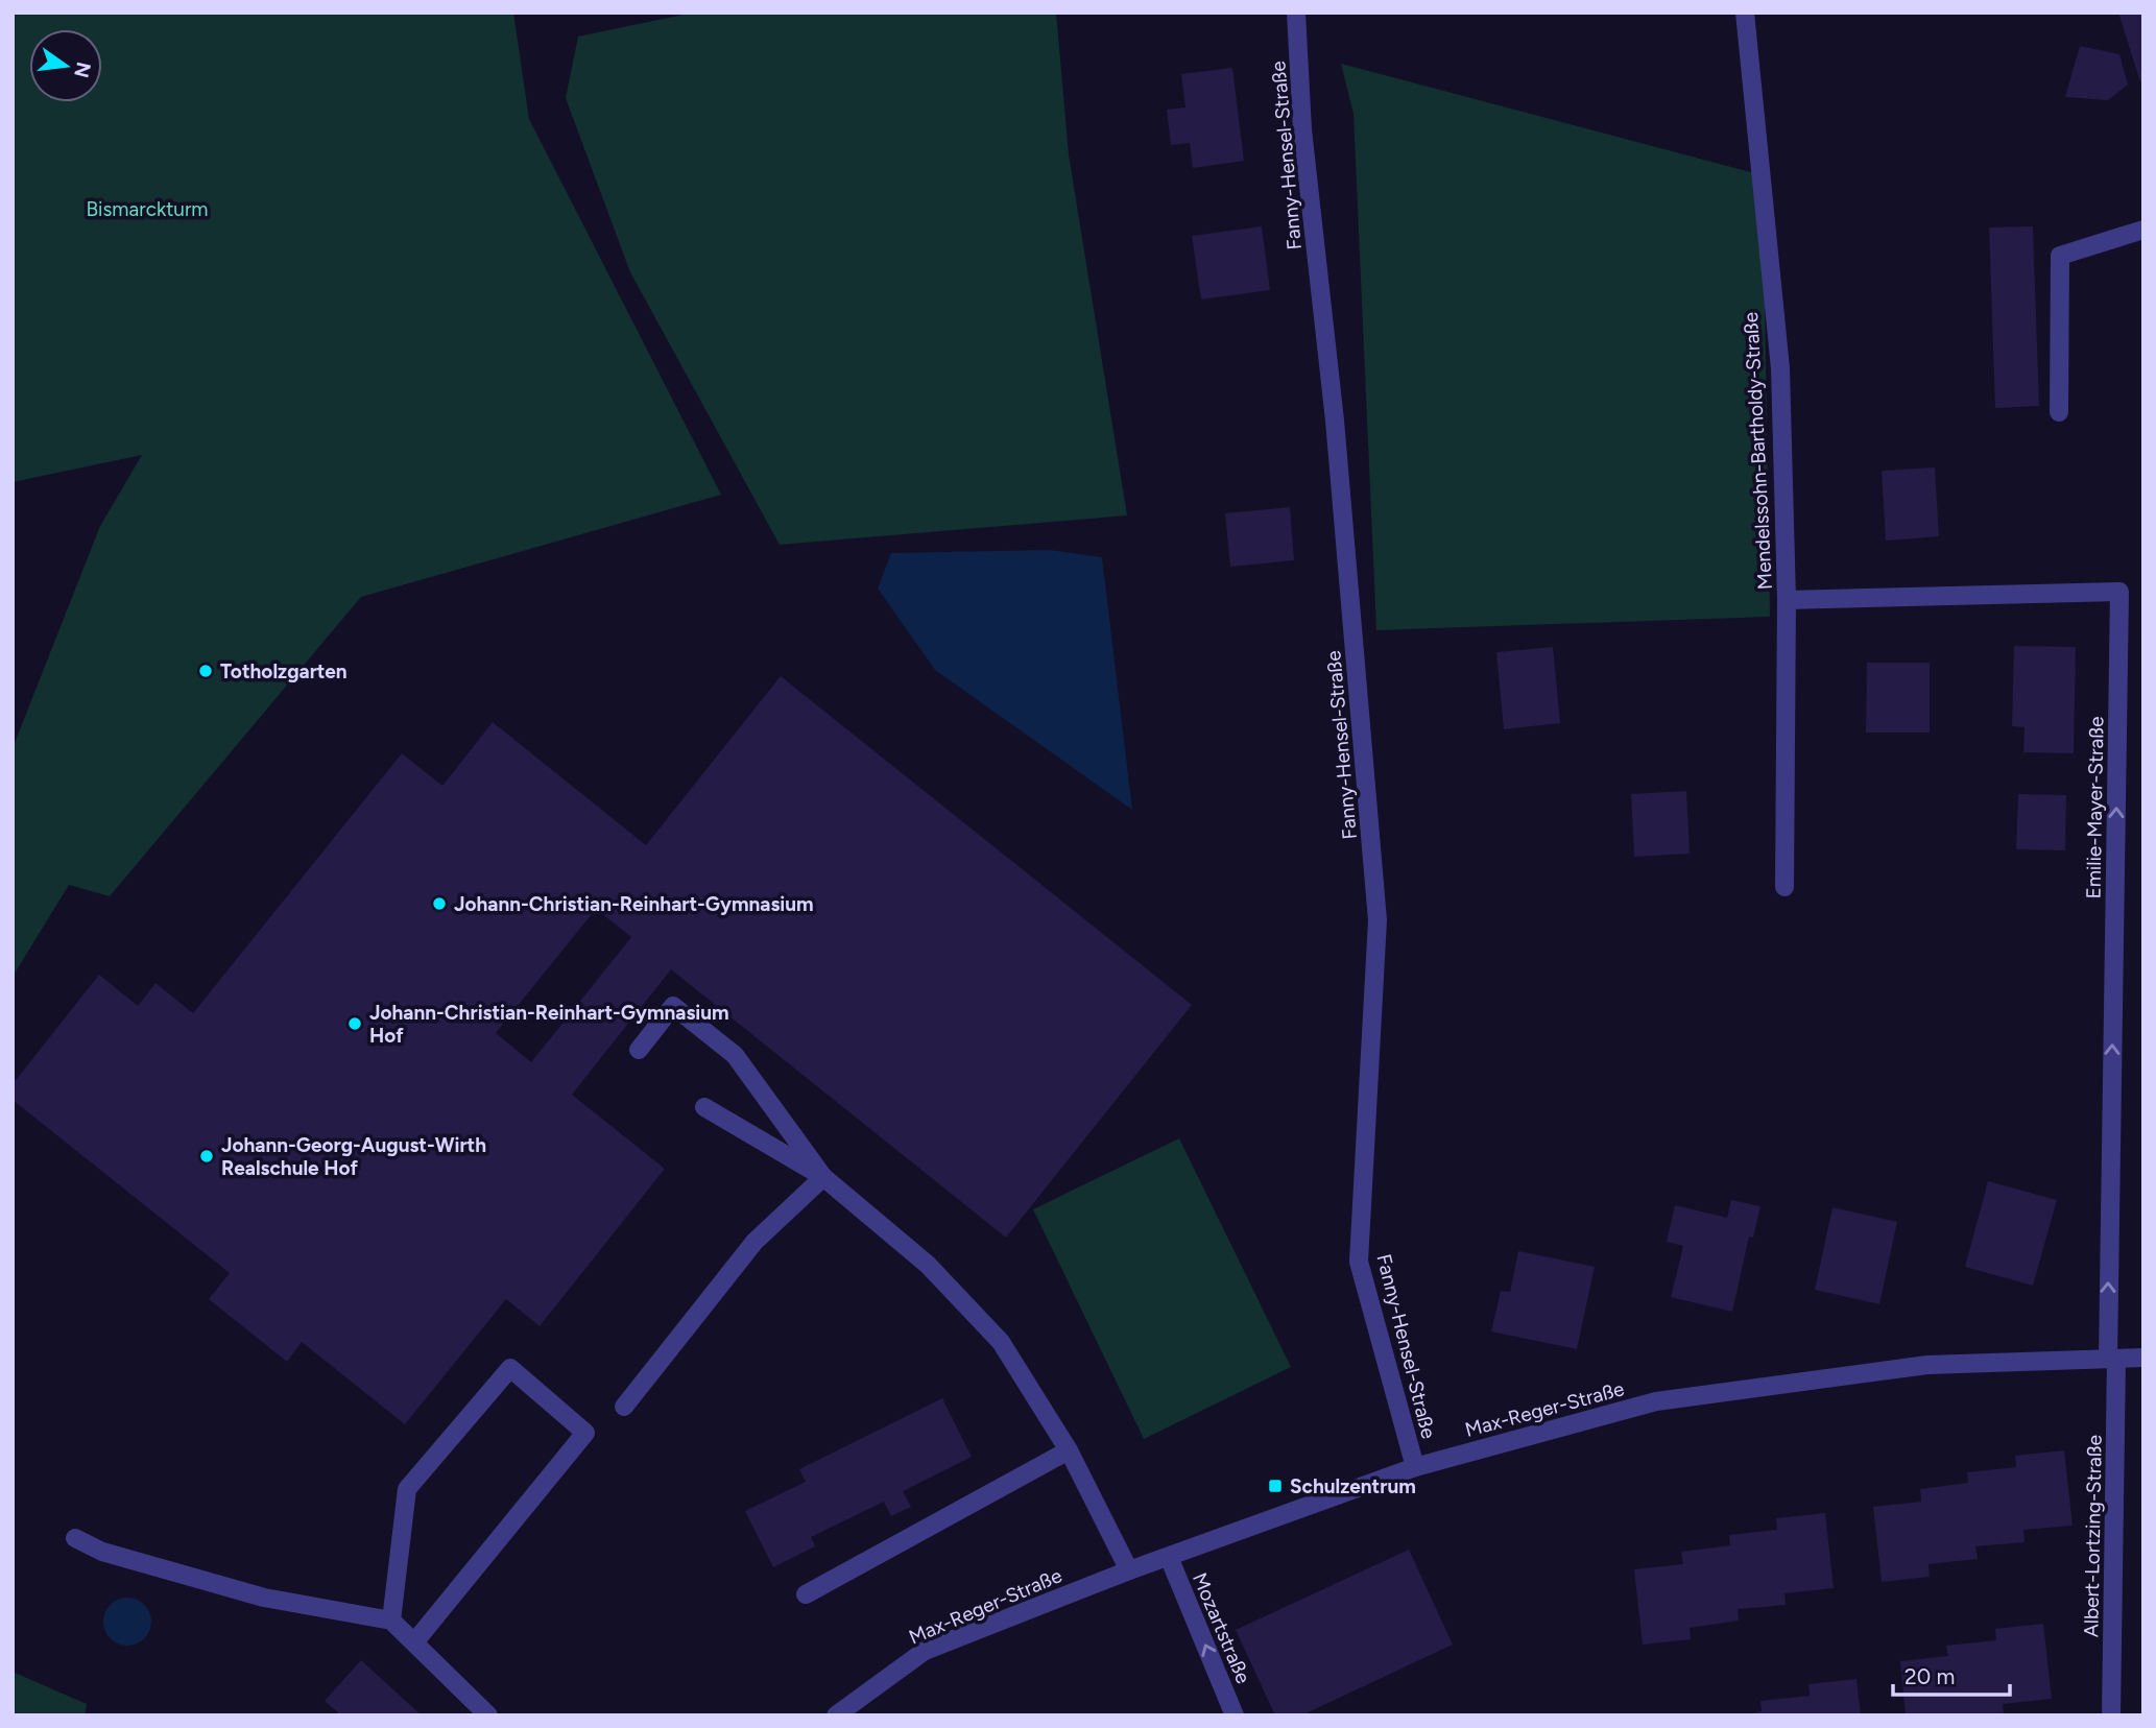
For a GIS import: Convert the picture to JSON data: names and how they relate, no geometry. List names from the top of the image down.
{
  "streets": {
    "street": [
      "Fanny-Hensel-Straße",
      "Mendelssohn-Bartholdy-Straße",
      "Emilie-Mayer-Straße",
      "Max-Reger-Straße",
      "Albert-Lortzing-Straße",
      "Mozartstraße"
    ]
  },
  "crossings": [
    ["Fanny-Hensel-Straße", "Max-Reger-Straße"],
    ["Mendelssohn-Bartholdy-Straße", "Emilie-Mayer-Straße"],
    ["Emilie-Mayer-Straße", "Max-Reger-Straße"],
    ["Emilie-Mayer-Straße", "Albert-Lortzing-Straße"],
    ["Max-Reger-Straße", "Albert-Lortzing-Straße"],
    ["Max-Reger-Straße", "Mozartstraße"]
  ],
  "one_way": ["Mozartstraße"],
  "parks": ["Bismarckturm"],
  "places": {
    "other": [
      "Totholzgarten",
      "Johann-Christian-Reinhart-Gymnasium",
      "Johann-Christian-Reinhart-Gymnasium Hof",
      "Johann-Georg-August-Wirth Realschule Hof"
    ],
    "transit": ["Schulzentrum"]
  },
  "scale_bar": "20 m",
  "north": "right"
}
